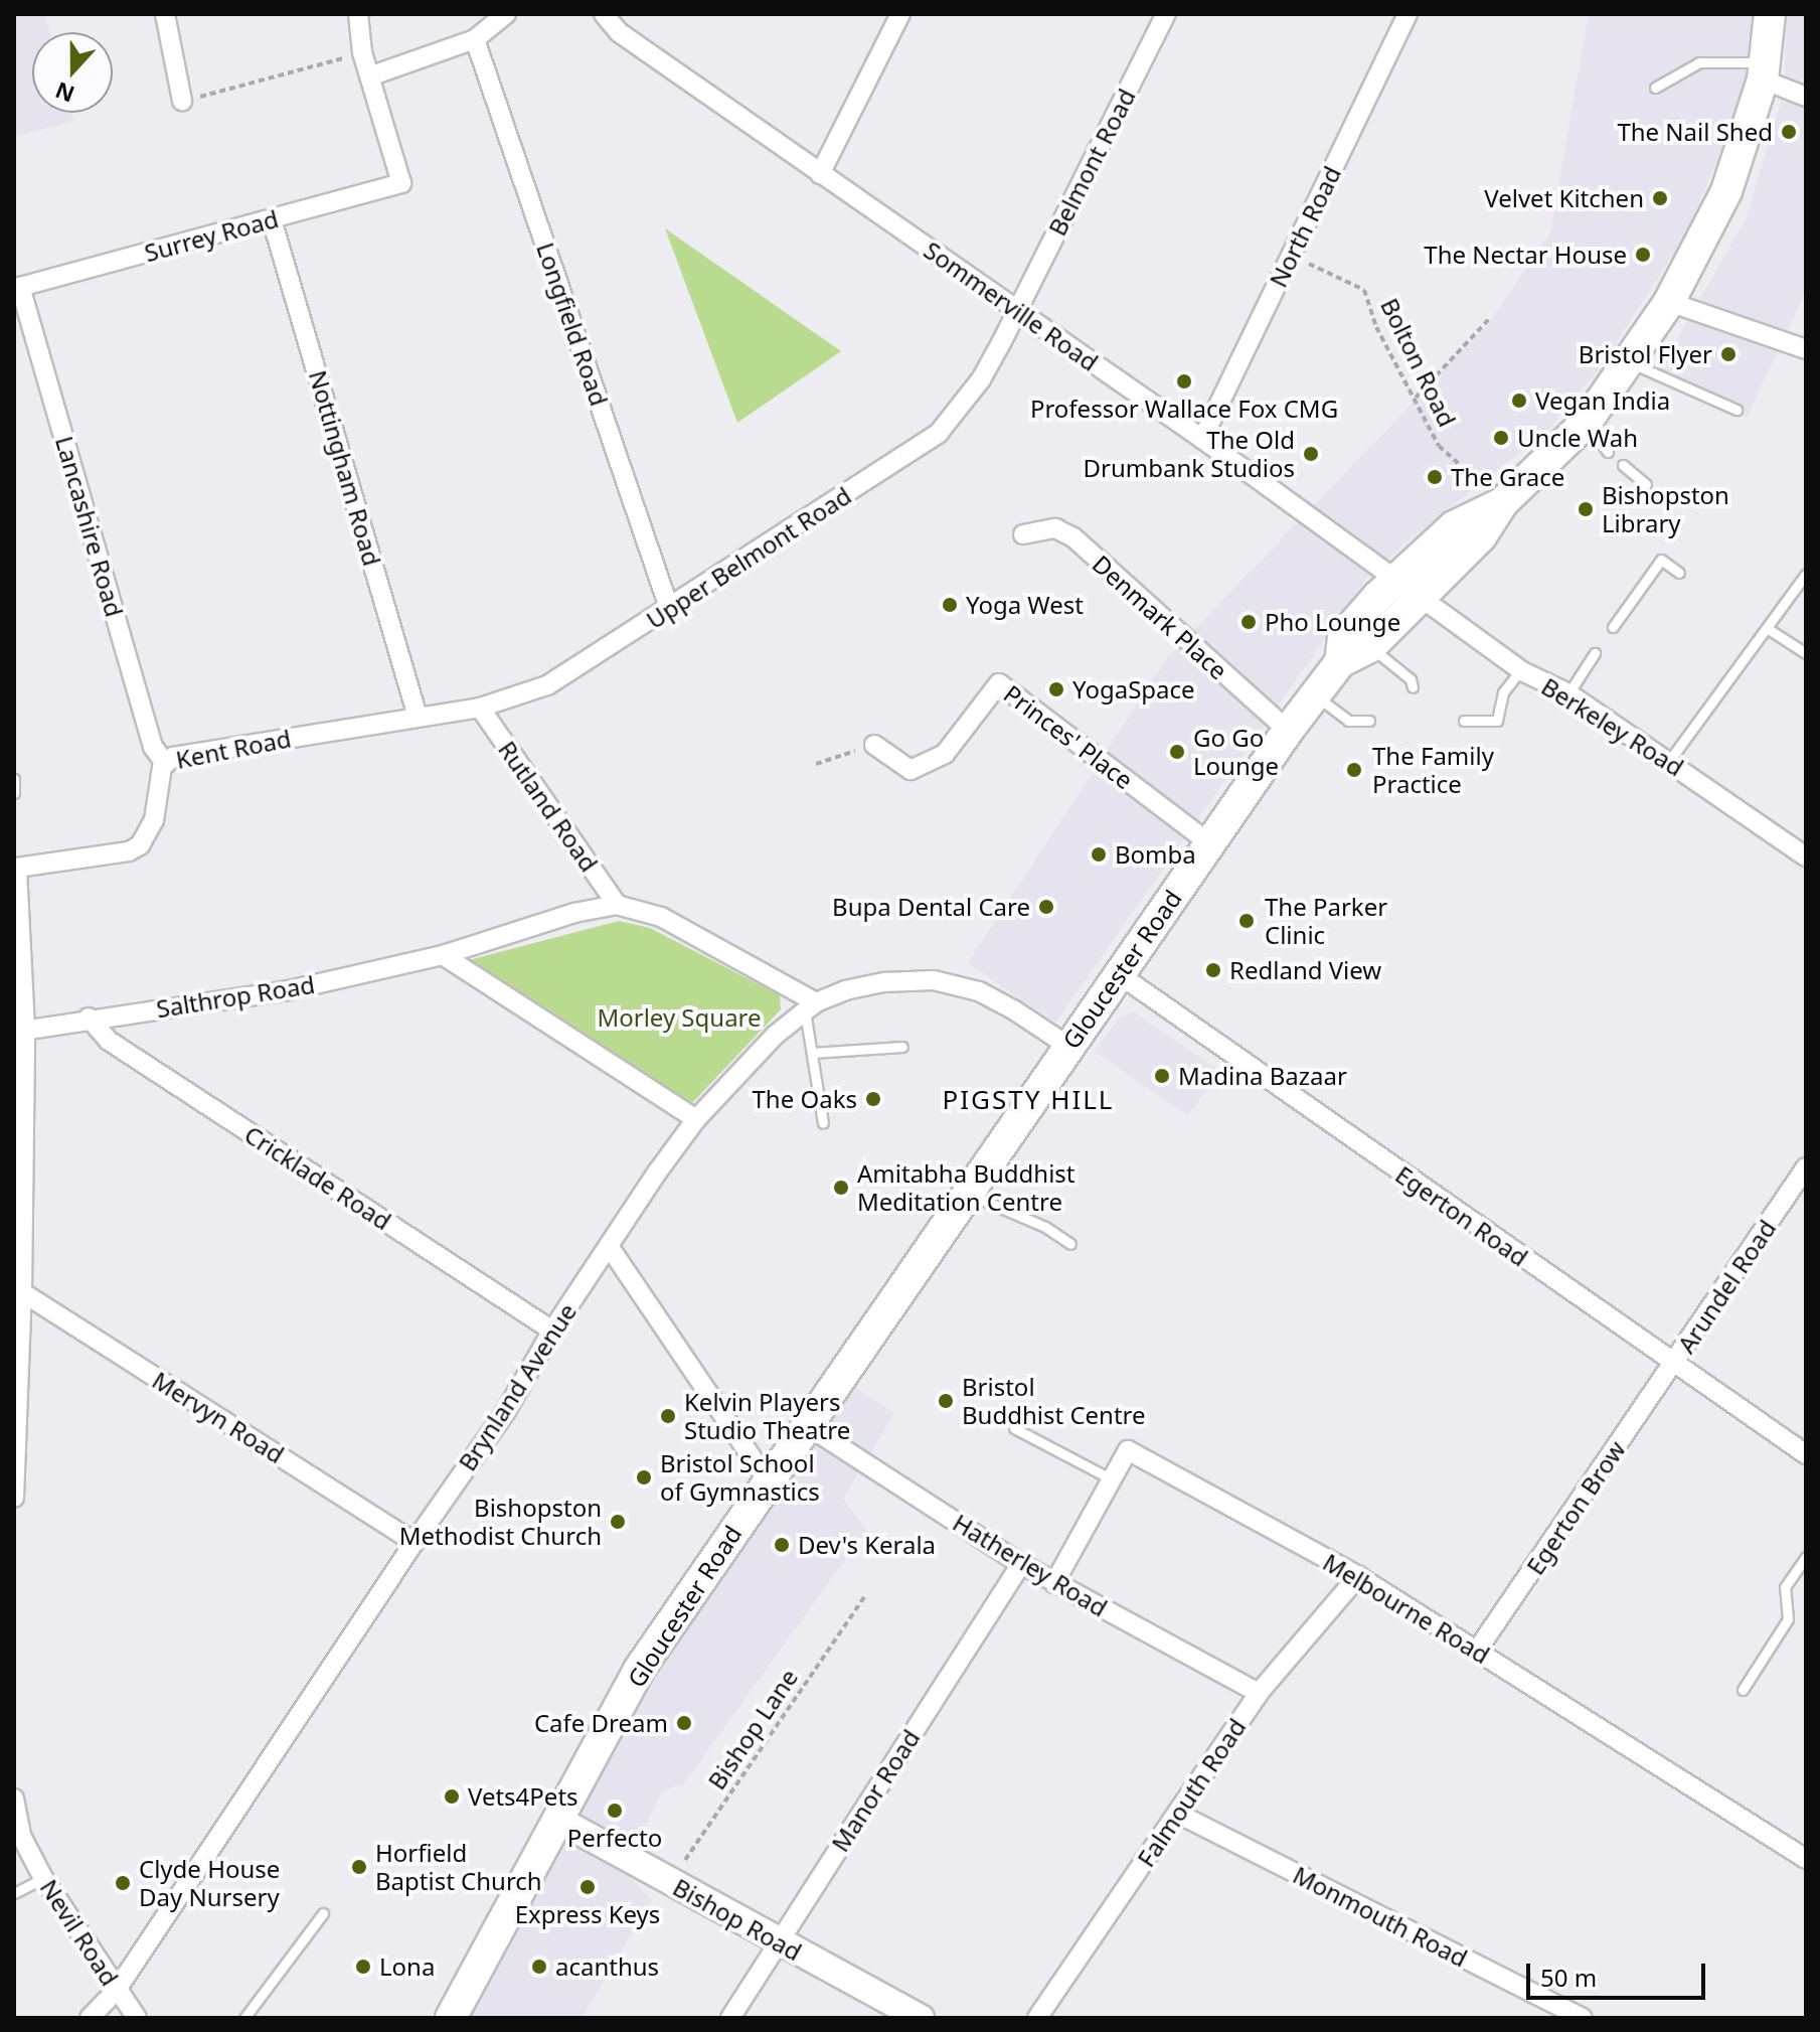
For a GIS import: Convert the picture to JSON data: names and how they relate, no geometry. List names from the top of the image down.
{
  "streets": {
    "main road": ["Gloucester Road"],
    "street": [
      "Belmont Road",
      "North Road",
      "Surrey Road",
      "Sommerville Road",
      "Longfield Road",
      "Nottingham Road",
      "Lancashire Road",
      "Upper Belmont Road",
      "Denmark Place",
      "Berkeley Road",
      "Princes' Place",
      "Kent Road",
      "Rutland Road",
      "Salthrop Road",
      "Cricklade Road",
      "Egerton Road",
      "Arundel Road",
      "Brynland Avenue",
      "Mervyn Road",
      "Egerton Brow",
      "Hatherley Road",
      "Melbourne Road",
      "Manor Road",
      "Falmouth Road",
      "Monmouth Road",
      "Bishop Road",
      "Nevil Road"
    ],
    "path": ["Bolton Road", "Bishop Lane"]
  },
  "crossings": [
    ["Belmont Road", "Sommerville Road"],
    ["Belmont Road", "Upper Belmont Road"],
    ["North Road", "Sommerville Road"],
    ["North Road", "Bolton Road"],
    ["Surrey Road", "Nottingham Road"],
    ["Surrey Road", "Lancashire Road"],
    ["Sommerville Road", "Upper Belmont Road"],
    ["Sommerville Road", "Berkeley Road"],
    ["Sommerville Road", "Gloucester Road"],
    ["Longfield Road", "Upper Belmont Road"],
    ["Bolton Road", "Gloucester Road"],
    ["Nottingham Road", "Upper Belmont Road"],
    ["Nottingham Road", "Kent Road"],
    ["Lancashire Road", "Kent Road"],
    ["Upper Belmont Road", "Kent Road"],
    ["Upper Belmont Road", "Rutland Road"],
    ["Denmark Place", "Gloucester Road"],
    ["Berkeley Road", "Gloucester Road"],
    ["Princes' Place", "Gloucester Road"],
    ["Gloucester Road", "Egerton Road"],
    ["Gloucester Road", "Brynland Avenue"],
    ["Gloucester Road", "Hatherley Road"],
    ["Gloucester Road", "Bishop Road"],
    ["Salthrop Road", "Cricklade Road"],
    ["Cricklade Road", "Brynland Avenue"],
    ["Egerton Road", "Arundel Road"],
    ["Egerton Road", "Egerton Brow"],
    ["Arundel Road", "Egerton Brow"],
    ["Brynland Avenue", "Mervyn Road"],
    ["Brynland Avenue", "Nevil Road"],
    ["Egerton Brow", "Melbourne Road"],
    ["Hatherley Road", "Melbourne Road"],
    ["Hatherley Road", "Manor Road"],
    ["Hatherley Road", "Falmouth Road"],
    ["Melbourne Road", "Falmouth Road"],
    ["Bishop Lane", "Bishop Road"],
    ["Manor Road", "Bishop Road"],
    ["Falmouth Road", "Monmouth Road"]
  ],
  "districts": ["PIGSTY HILL"],
  "parks": ["Morley Square"],
  "places": [
    "The Nail Shed",
    "Velvet Kitchen",
    "The Nectar House",
    "Bristol Flyer",
    "Professor Wallace Fox CMG",
    "Vegan India",
    "Uncle Wah",
    "The Old Drumbank Studios",
    "The Grace",
    "Bishopston Library",
    "Yoga West",
    "Pho Lounge",
    "YogaSpace",
    "Go Go Lounge",
    "The Family Practice",
    "Bomba",
    "Bupa Dental Care",
    "The Parker Clinic",
    "Redland View",
    "Madina Bazaar",
    "The Oaks",
    "Amitabha Buddhist Meditation Centre",
    "Bristol Buddhist Centre",
    "Kelvin Players Studio Theatre",
    "Bristol School of Gymnastics",
    "Bishopston Methodist Church",
    "Dev's Kerala",
    "Cafe Dream",
    "Vets4Pets",
    "Perfecto",
    "Horfield Baptist Church",
    "Clyde House Day Nursery",
    "Express Keys",
    "Lona",
    "acanthus"
  ],
  "scale_bar": "50 m",
  "north": "bottom"
}
